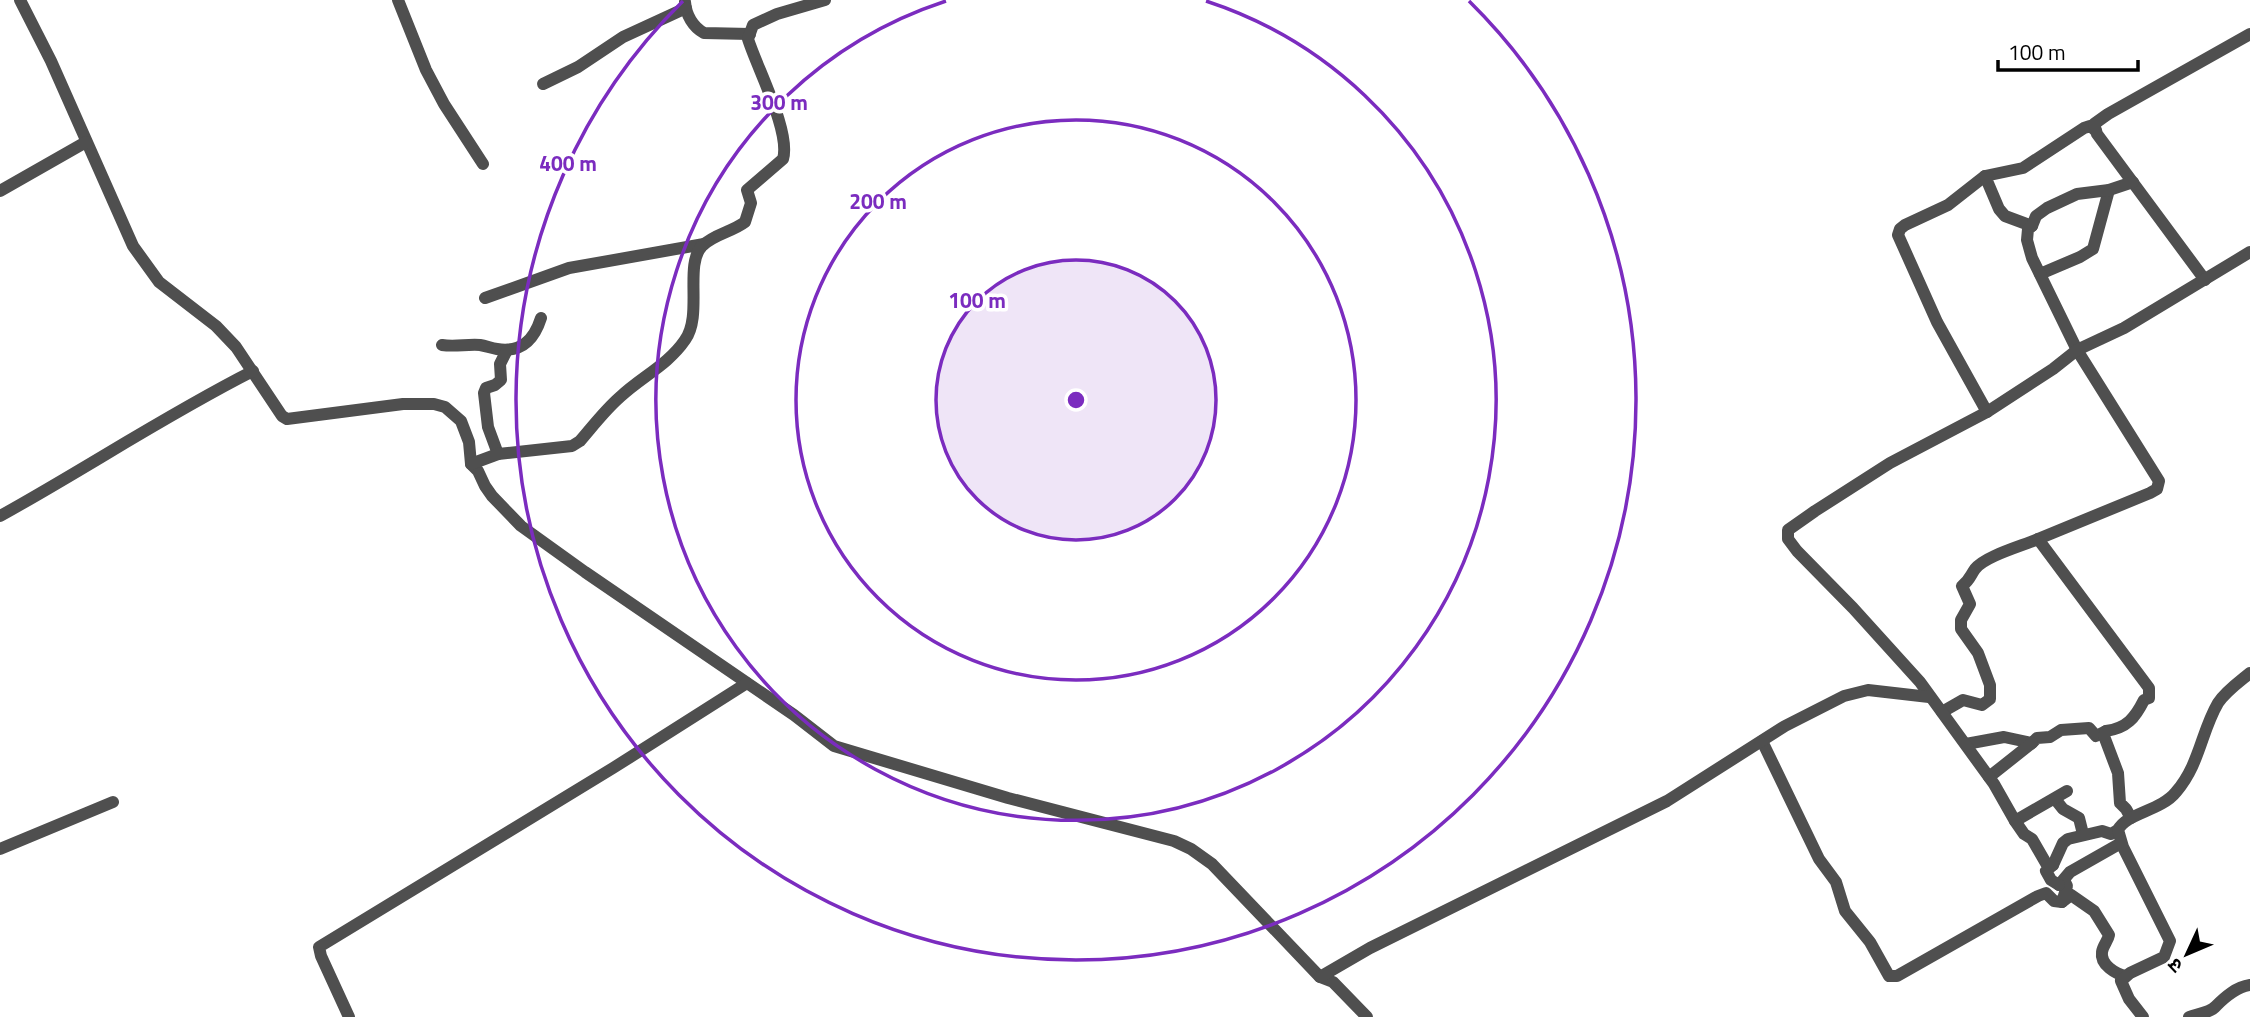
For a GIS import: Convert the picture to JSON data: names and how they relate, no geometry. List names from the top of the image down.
{
  "scale_bar": "100 m",
  "north": "bottom left",
  "rings": [
    "300 m",
    "400 m",
    "200 m",
    "100 m"
  ]
}
